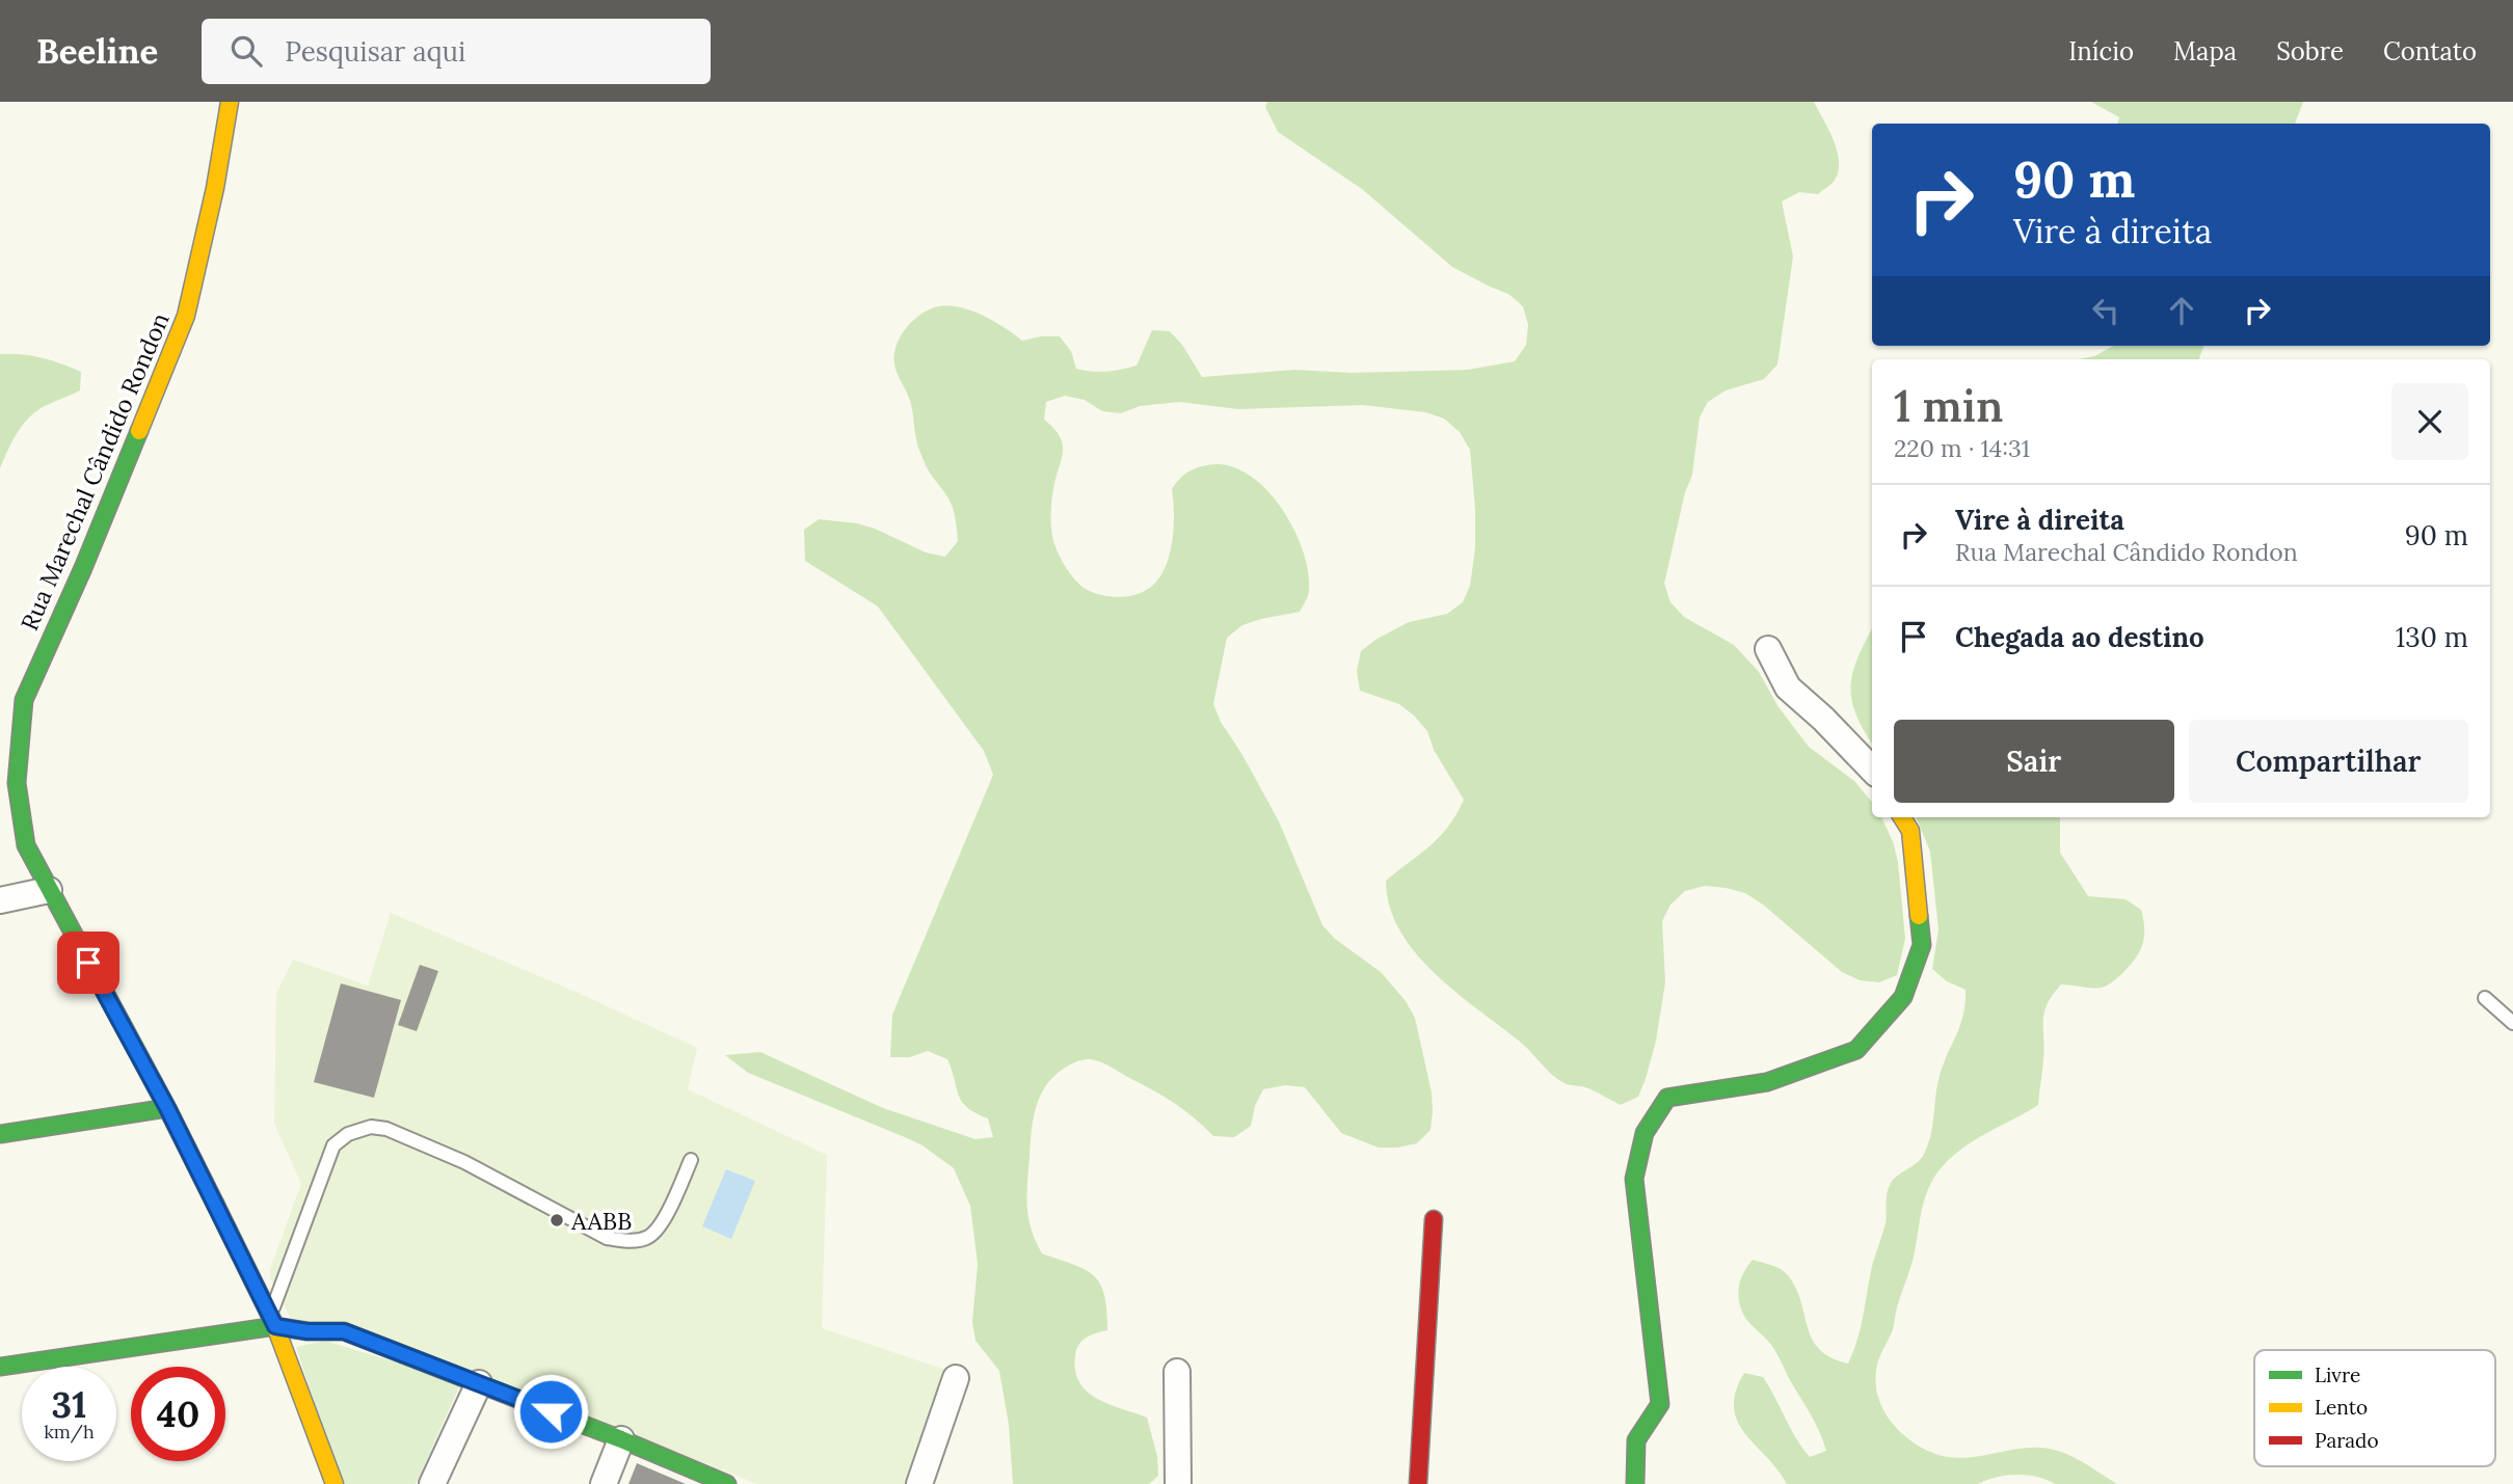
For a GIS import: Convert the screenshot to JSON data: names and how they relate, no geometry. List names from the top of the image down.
{
  "streets": {
    "street": ["Rua Marechal Cândido Rondon"]
  },
  "places": ["AABB"],
  "legend": ["Livre", "Lento", "Parado"],
  "page": {
    "header": "Beeline",
    "search": "Pesquisar aqui",
    "nav": [
      "Início",
      "Mapa",
      "Sobre",
      "Contato"
    ],
    "turn": ["90 m", "Vire à direita"],
    "heading": ["1 min", "220 m · 14:31"],
    "list": [
      {
        "name": "Vire à direita",
        "note": "Rua Marechal Cândido Rondon",
        "value": "90 m"
      },
      {
        "name": "Chegada ao destino",
        "value": "130 m"
      }
    ],
    "buttons": ["Sair", "Compartilhar"],
    "speed": "31 km/h",
    "limit": "40"
  }
}
